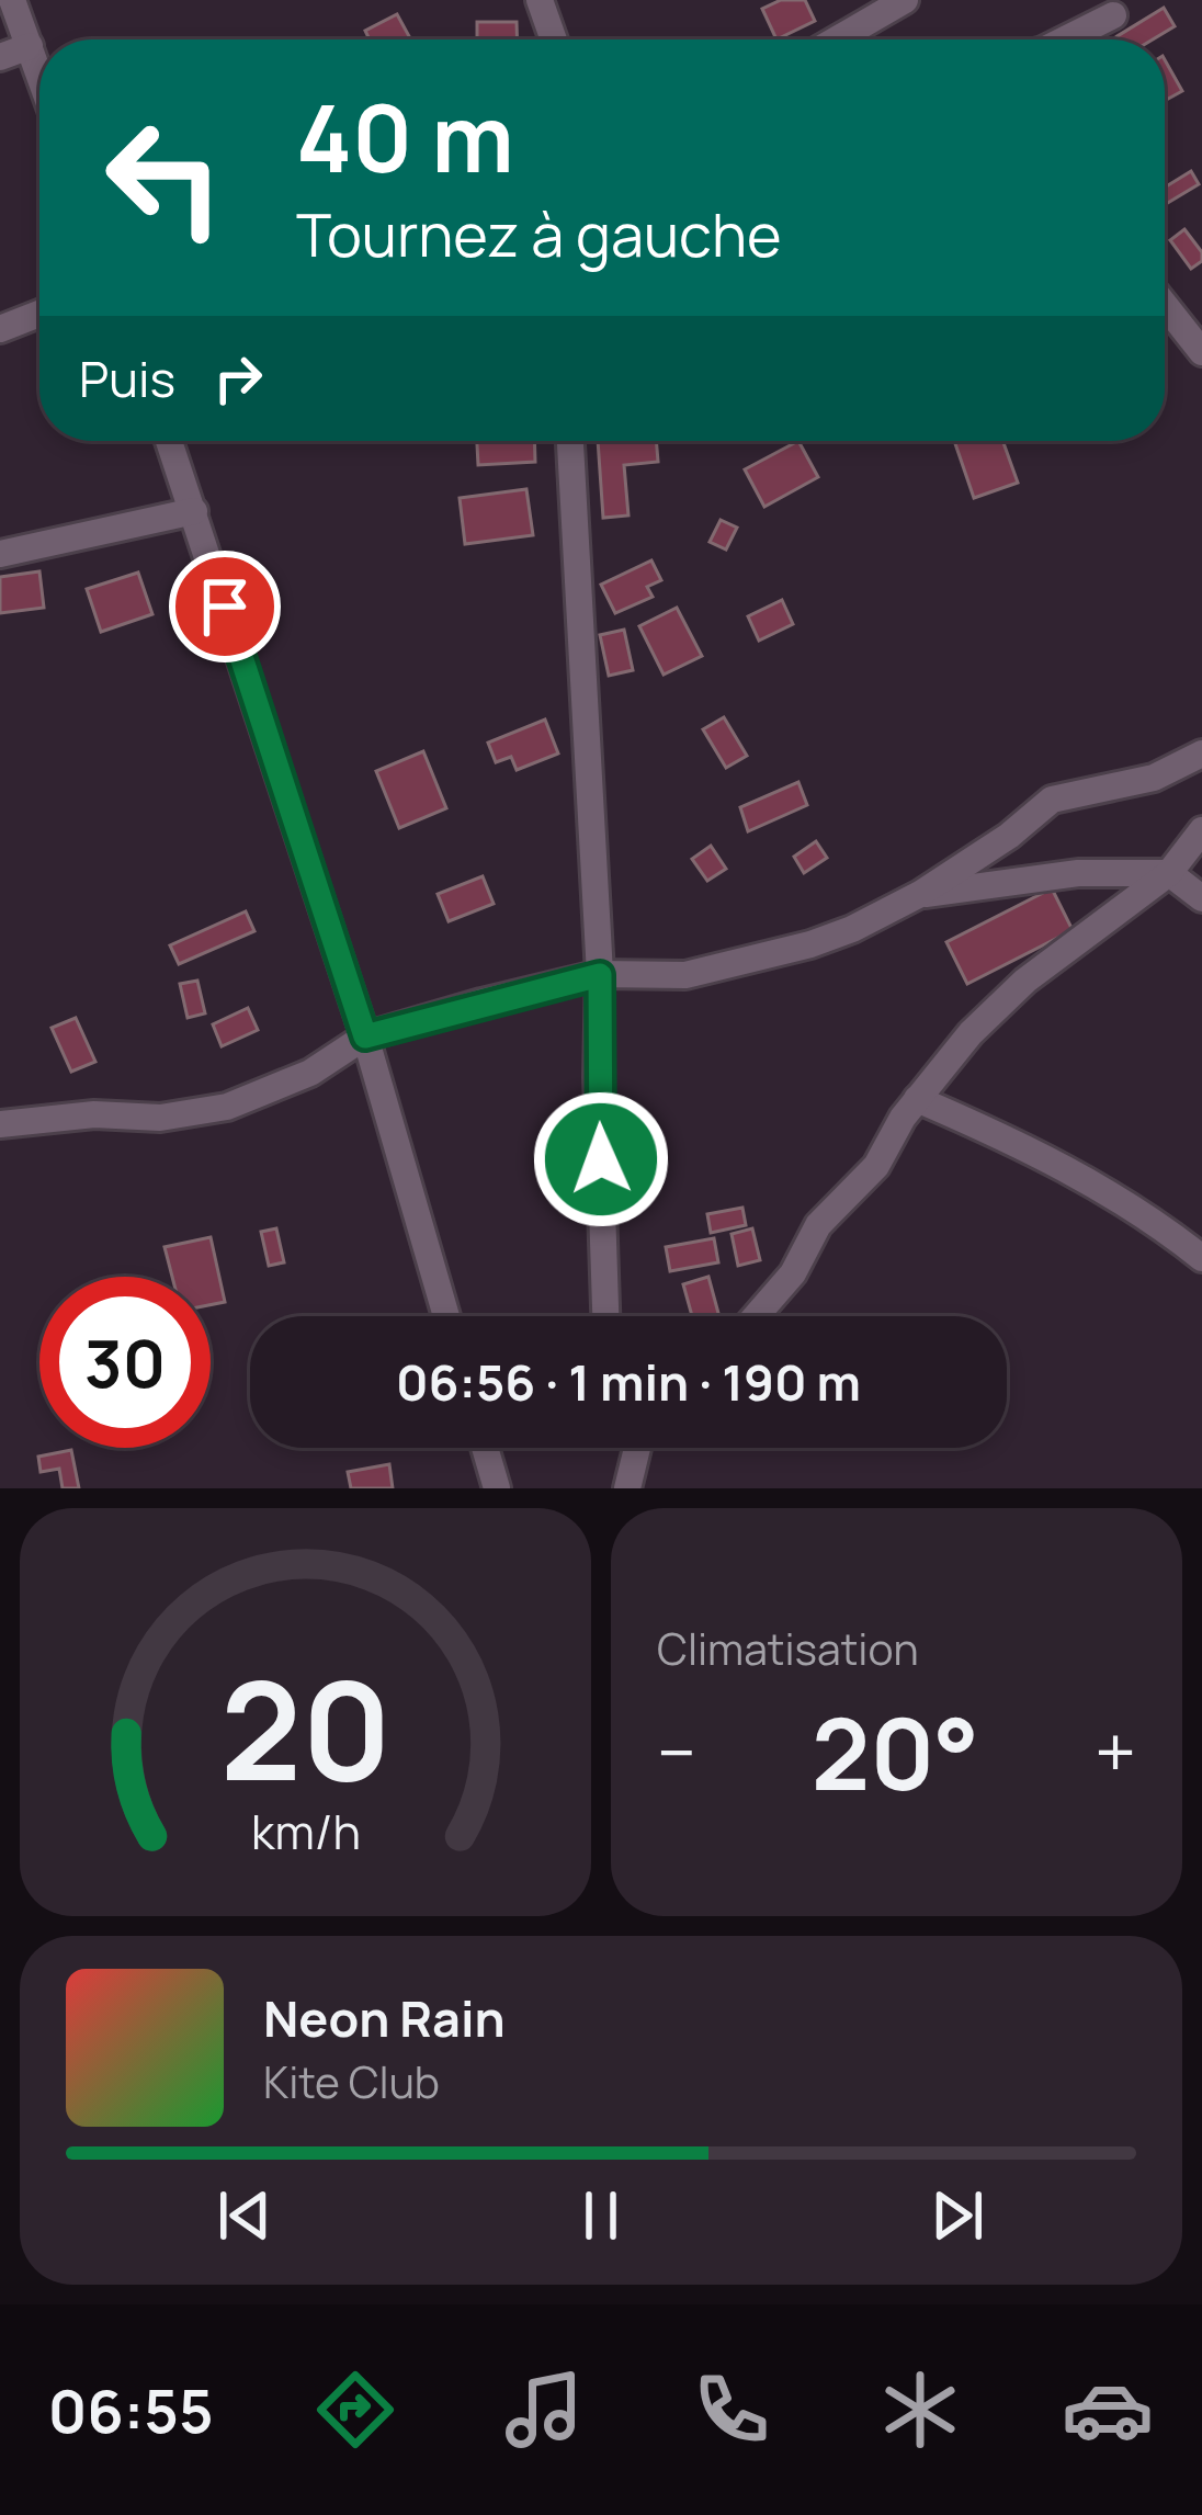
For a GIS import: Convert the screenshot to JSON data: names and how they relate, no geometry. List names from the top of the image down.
{
  "page": {
    "turn": ["40 m", "Tournez à gauche"],
    "then": "Puis",
    "limit": "30",
    "trip": "06:56 · 1 min · 190 m",
    "tile": "Climatisation",
    "heat": ["−", "20°", "+"],
    "song": ["Neon Rain", "Kite Club"],
    "tabs": "06:55",
    "gauge": ["20", "km/h"]
  }
}
